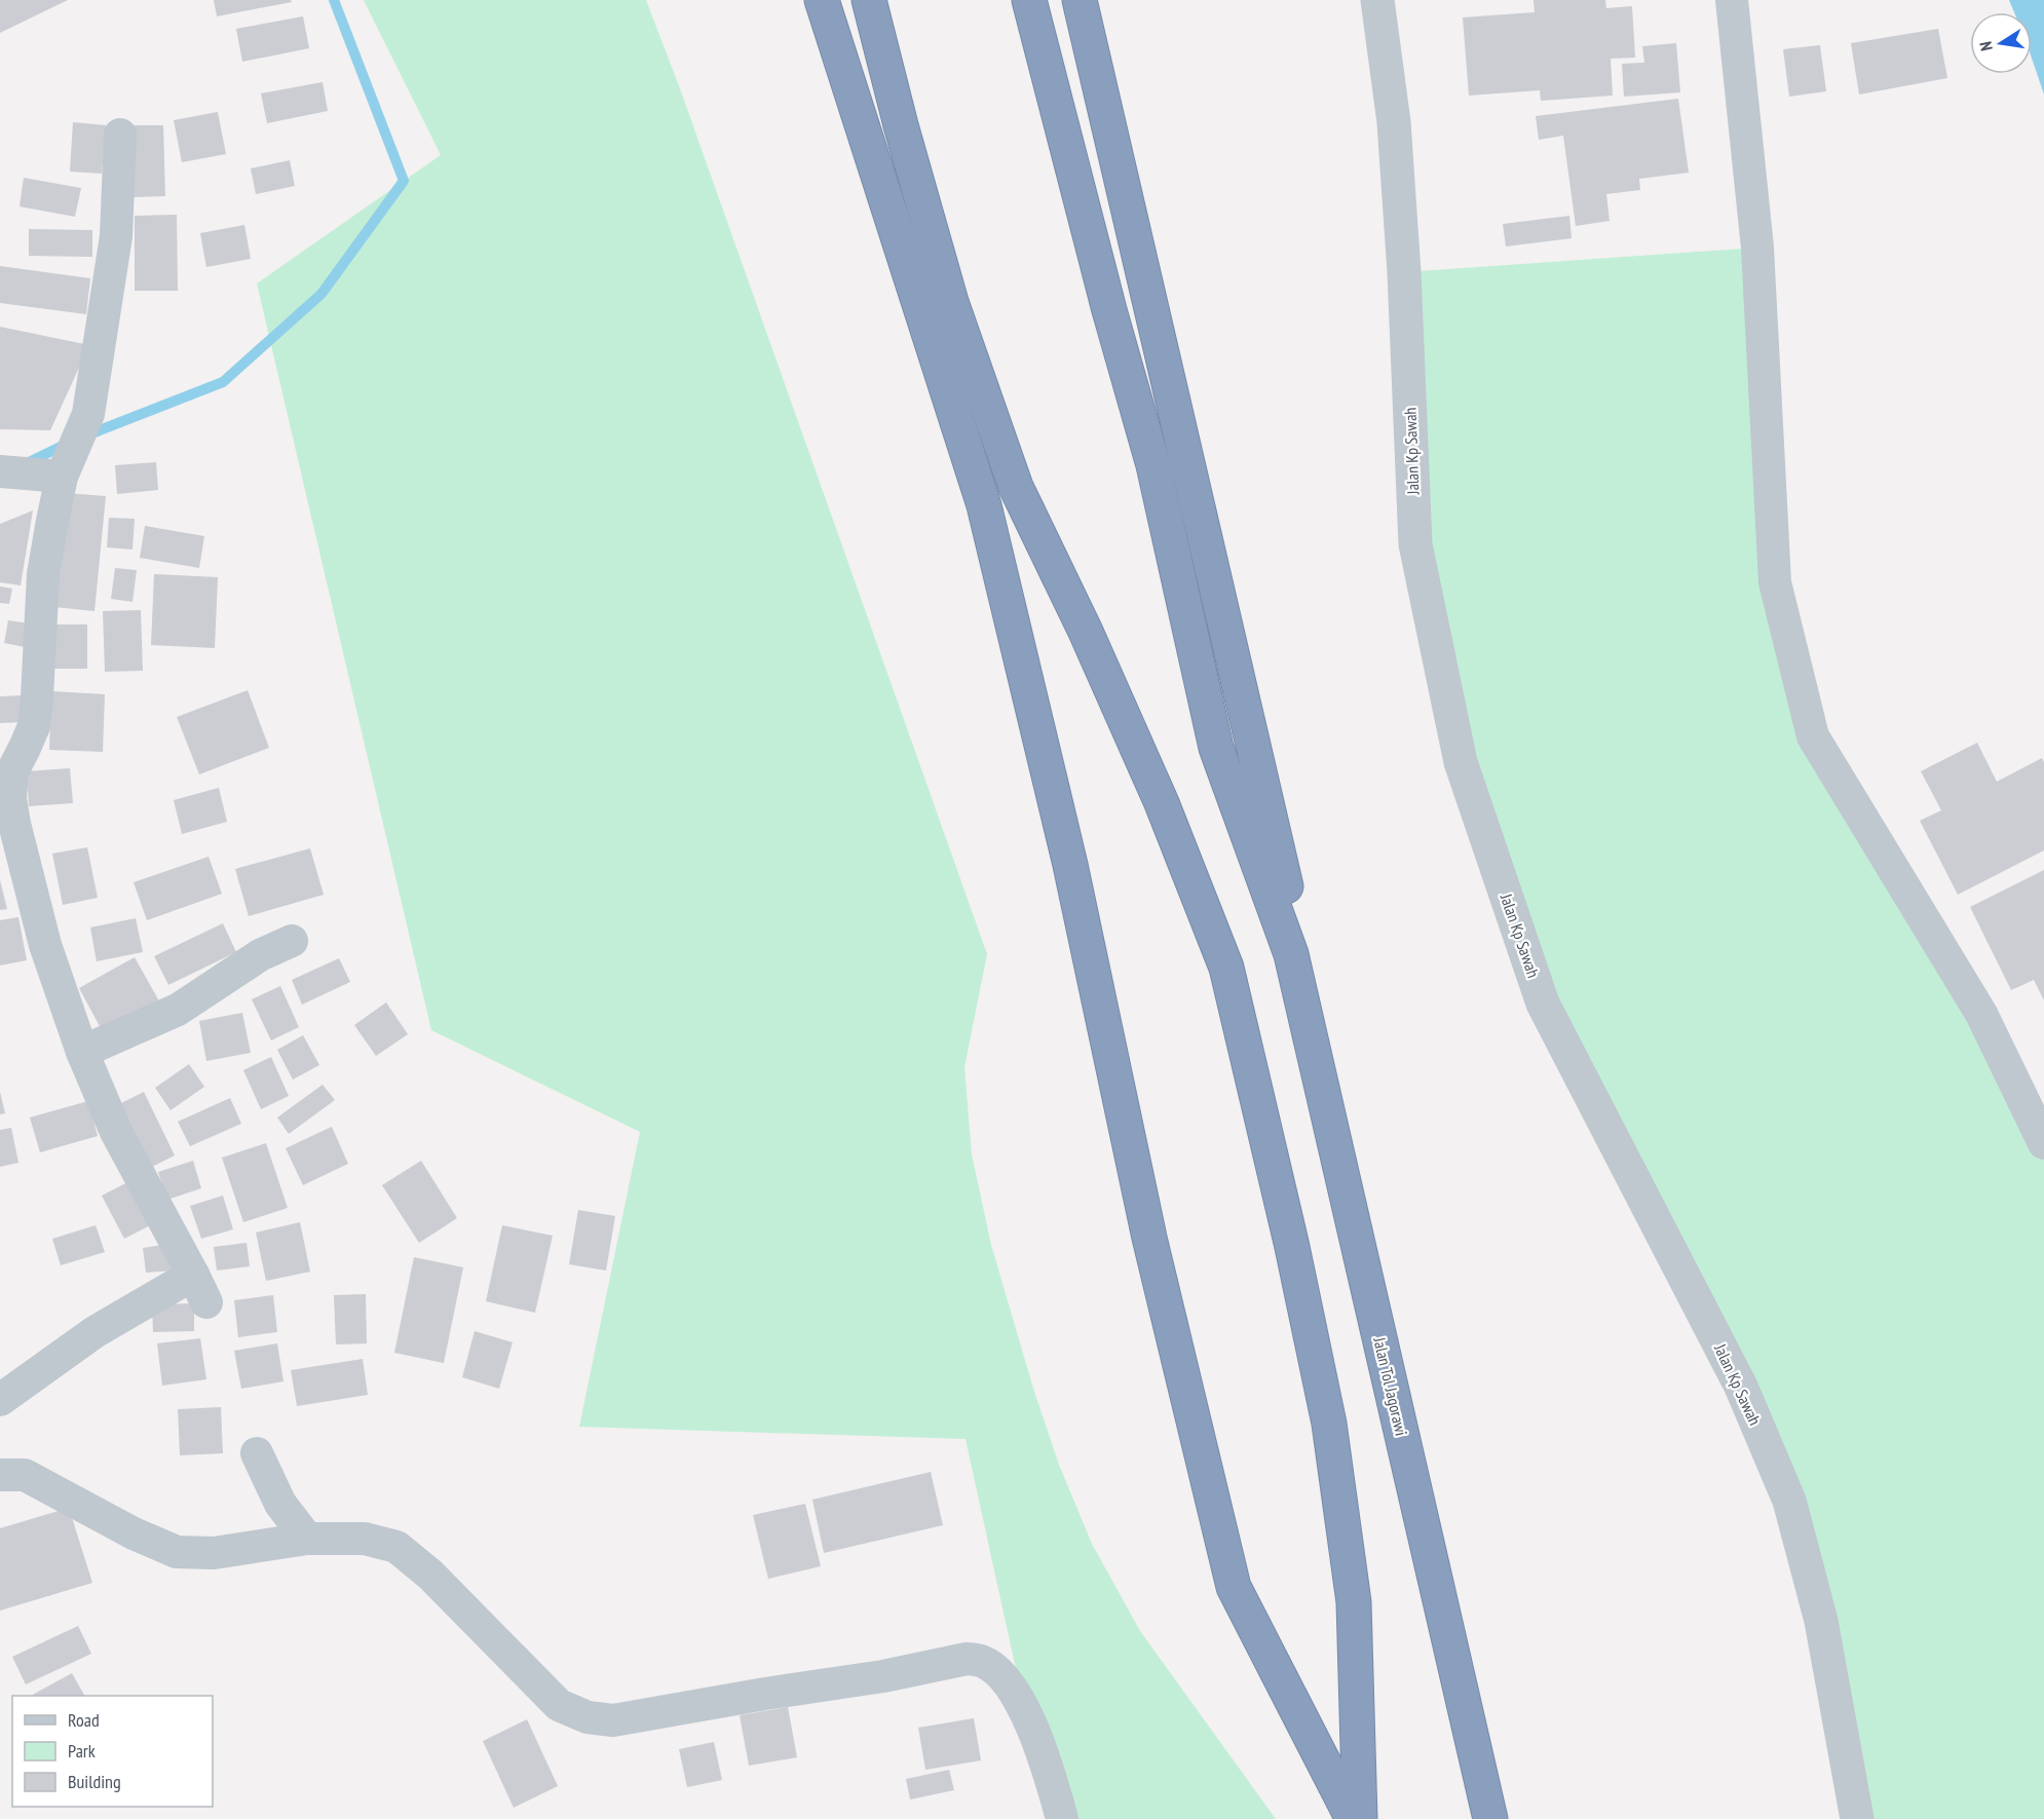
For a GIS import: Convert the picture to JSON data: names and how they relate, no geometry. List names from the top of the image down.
{
  "streets": {
    "highway": ["Jalan Tol Jagorawi"],
    "street": ["Jalan Kp Sawah"]
  },
  "legend": ["Road", "Park", "Building"],
  "north": "left"
}
